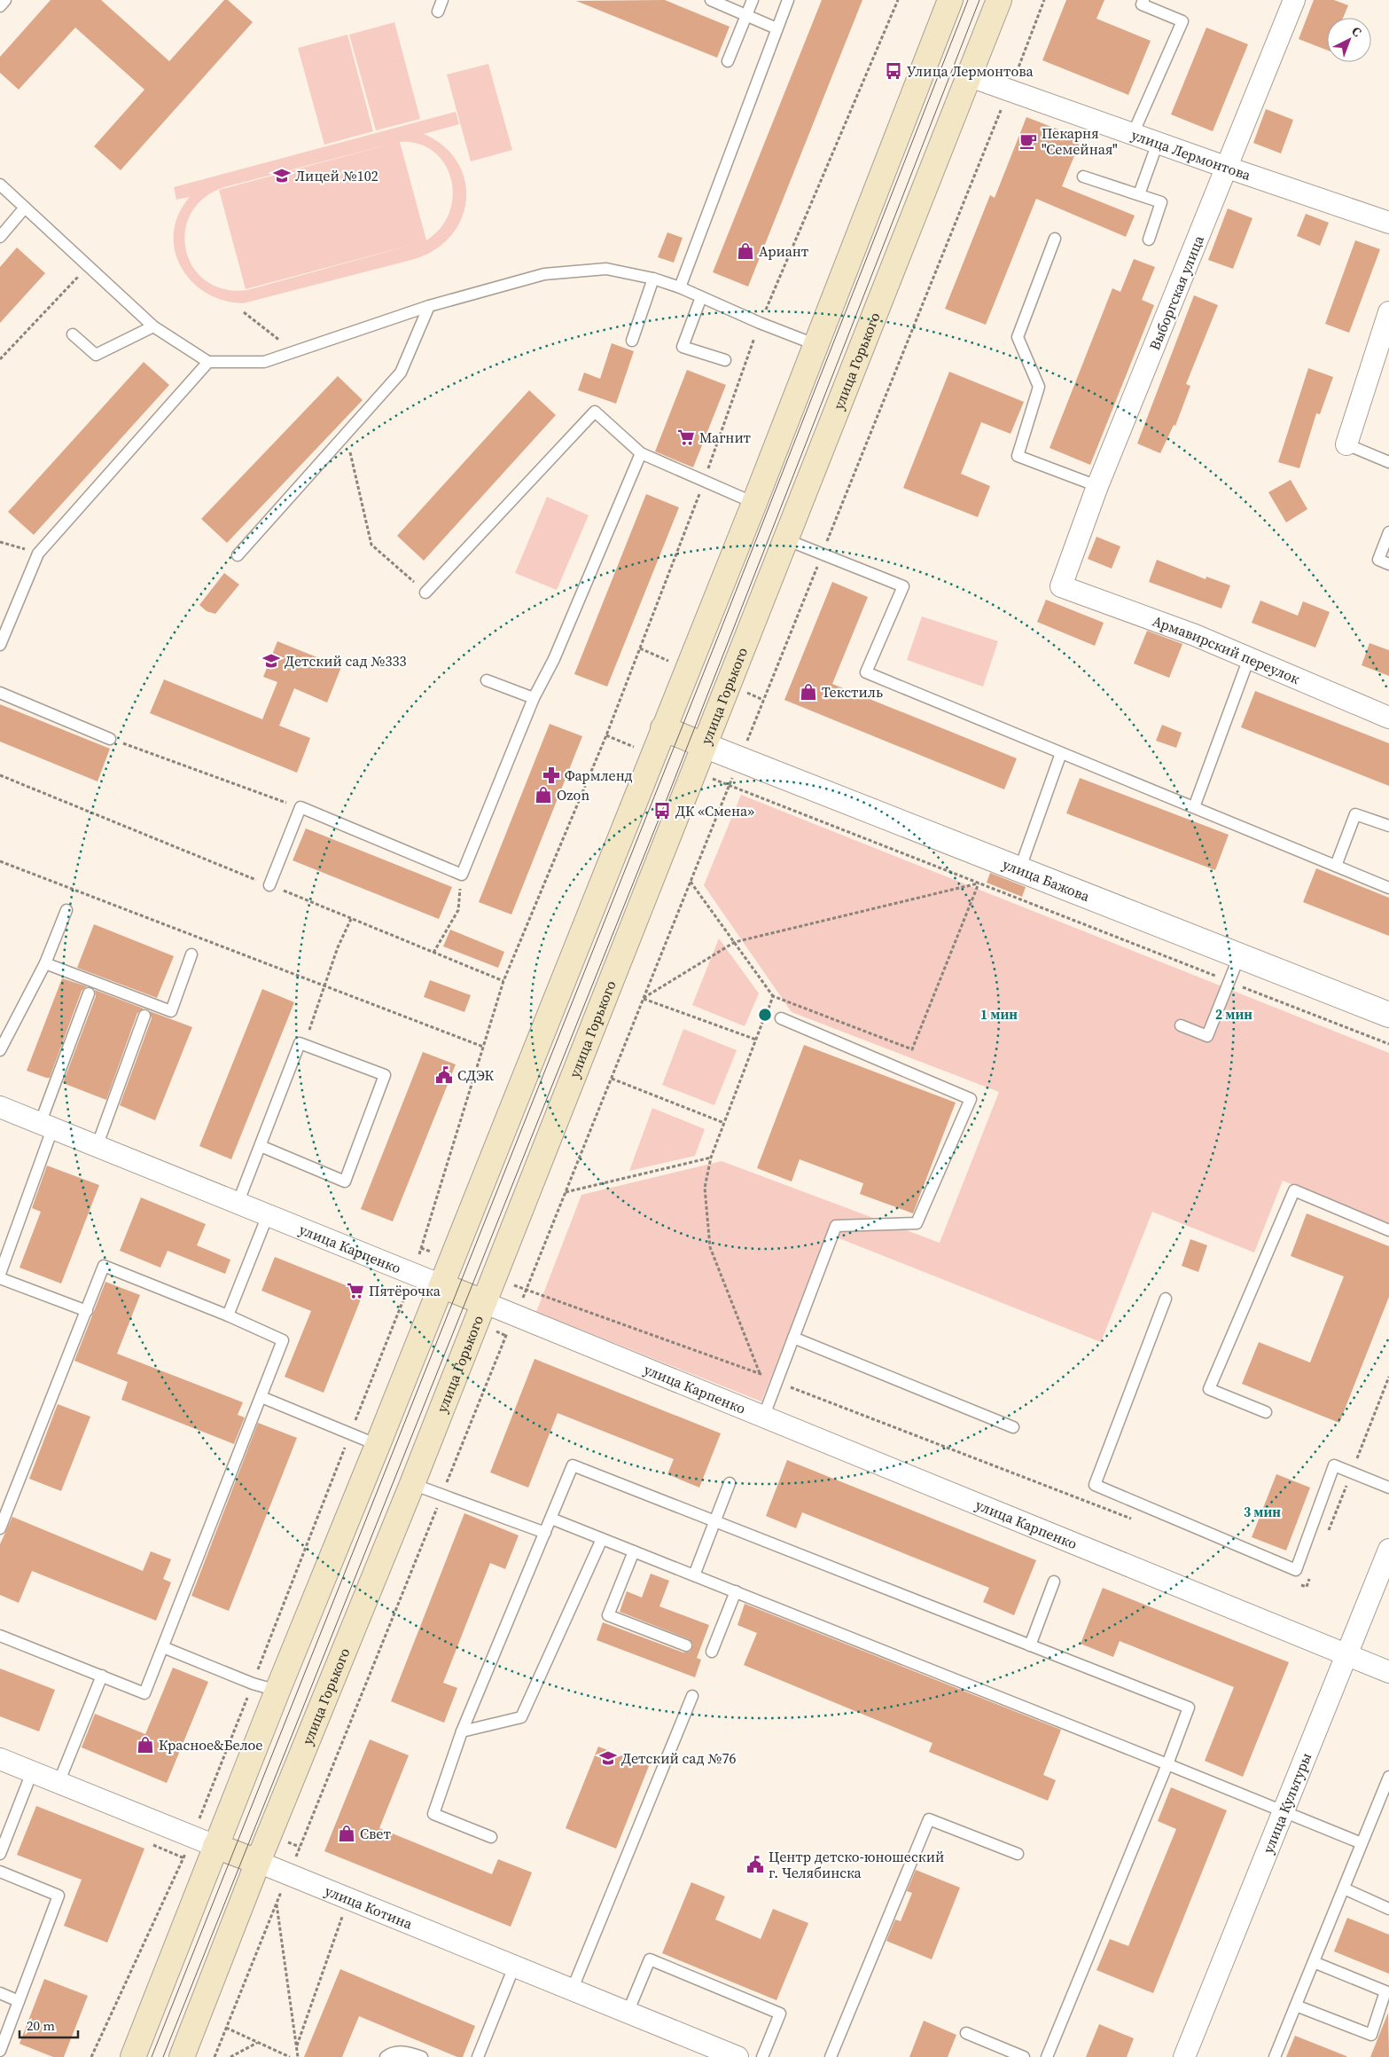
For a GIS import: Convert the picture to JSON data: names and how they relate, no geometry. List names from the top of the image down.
{
  "streets": {
    "main road": ["улица Горького", "улица Карпенко", "улица Котина"],
    "street": [
      "улица Лермонтова",
      "Выборгская улица",
      "Армавирский переулок",
      "улица Бажова",
      "улица Культуры"
    ]
  },
  "crossings": [
    ["улица Лермонтова", "Выборгская улица"],
    ["улица Лермонтова", "улица Горького"],
    ["Выборгская улица", "Армавирский переулок"],
    ["улица Горького", "улица Бажова"],
    ["улица Горького", "улица Карпенко"],
    ["улица Горького", "улица Котина"],
    ["улица Карпенко", "улица Культуры"]
  ],
  "places": {
    "bus stop": ["Улица Лермонтова", "ДК «Смена»"],
    "cafe": ["Пекарня \"Семейная\""],
    "school or university": ["Лицей №102", "Детский сад №333", "Детский сад №76"],
    "shop": [
      "Ариант",
      "Текстиль",
      "Ozon",
      "Красное&Белое",
      "Свет"
    ],
    "supermarket": ["Магнит", "Пятёрочка"],
    "pharmacy": ["Фармленд"],
    "public building": ["СДЭК", "Центр детско-юношеский г. Челябинска"]
  },
  "scale_bar": "20 m",
  "north": "top right",
  "rings": ["1 мин", "2 мин", "3 мин"]
}
